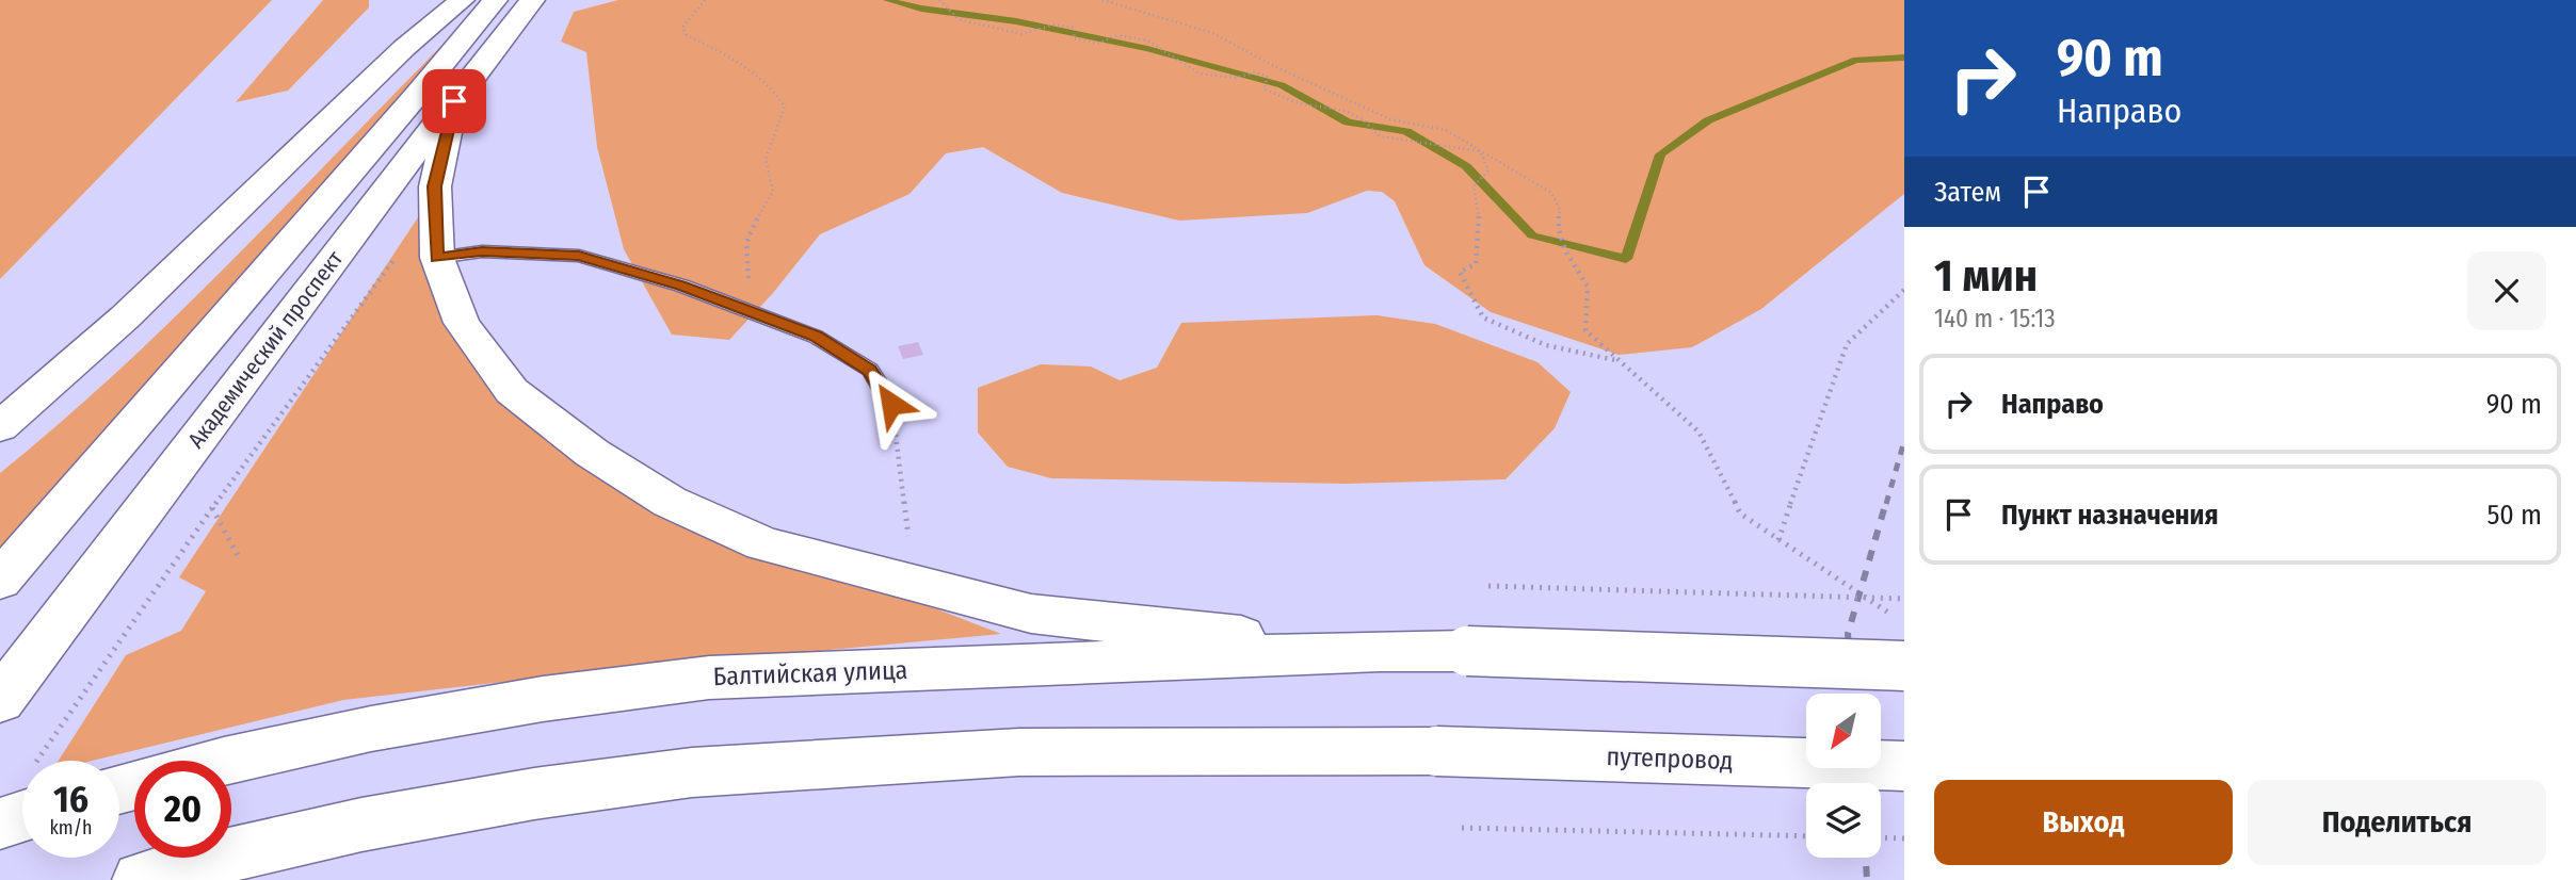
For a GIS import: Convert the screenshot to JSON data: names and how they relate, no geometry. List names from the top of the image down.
{
  "streets": {
    "main road": ["Академический проспект", "Балтийская улица", "путепровод"]
  },
  "north": "bottom left",
  "page": {
    "turn": ["90 m", "Направо"],
    "then": "Затем",
    "heading": ["1 мин", "140 m · 15:13"],
    "list": [
      {
        "name": "Направо",
        "value": "90 m"
      },
      {
        "name": "Пункт назначения",
        "value": "50 m"
      }
    ],
    "speed": "16 km/h",
    "limit": "20",
    "buttons": ["Выход", "Поделиться"]
  }
}
